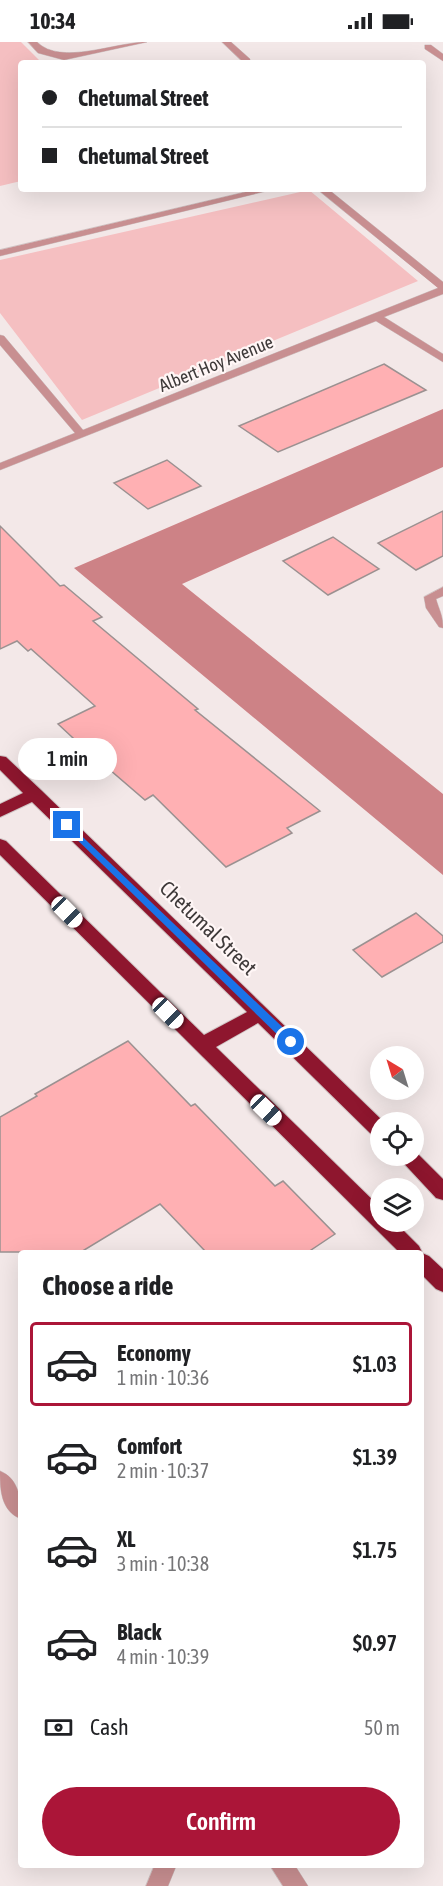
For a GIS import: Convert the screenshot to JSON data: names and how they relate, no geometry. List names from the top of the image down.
{
  "streets": {
    "highway": ["Chetumal Street"],
    "street": ["Albert Hoy Avenue"]
  },
  "north": "top left",
  "page": {
    "status": "10:34",
    "banner": ["Chetumal Street", "Chetumal Street"],
    "bubble": "1 min",
    "heading": "Choose a ride",
    "list": [
      {
        "name": "Economy",
        "note": "1 min · 10:36",
        "value": "$1.03"
      },
      {
        "name": "Comfort",
        "note": "2 min · 10:37",
        "value": "$1.39"
      },
      {
        "name": "XL",
        "note": "3 min · 10:38",
        "value": "$1.75"
      },
      {
        "name": "Black",
        "note": "4 min · 10:39",
        "value": "$0.97"
      }
    ],
    "pay": ["Cash", "50 m"],
    "buttons": "Confirm"
  }
}
